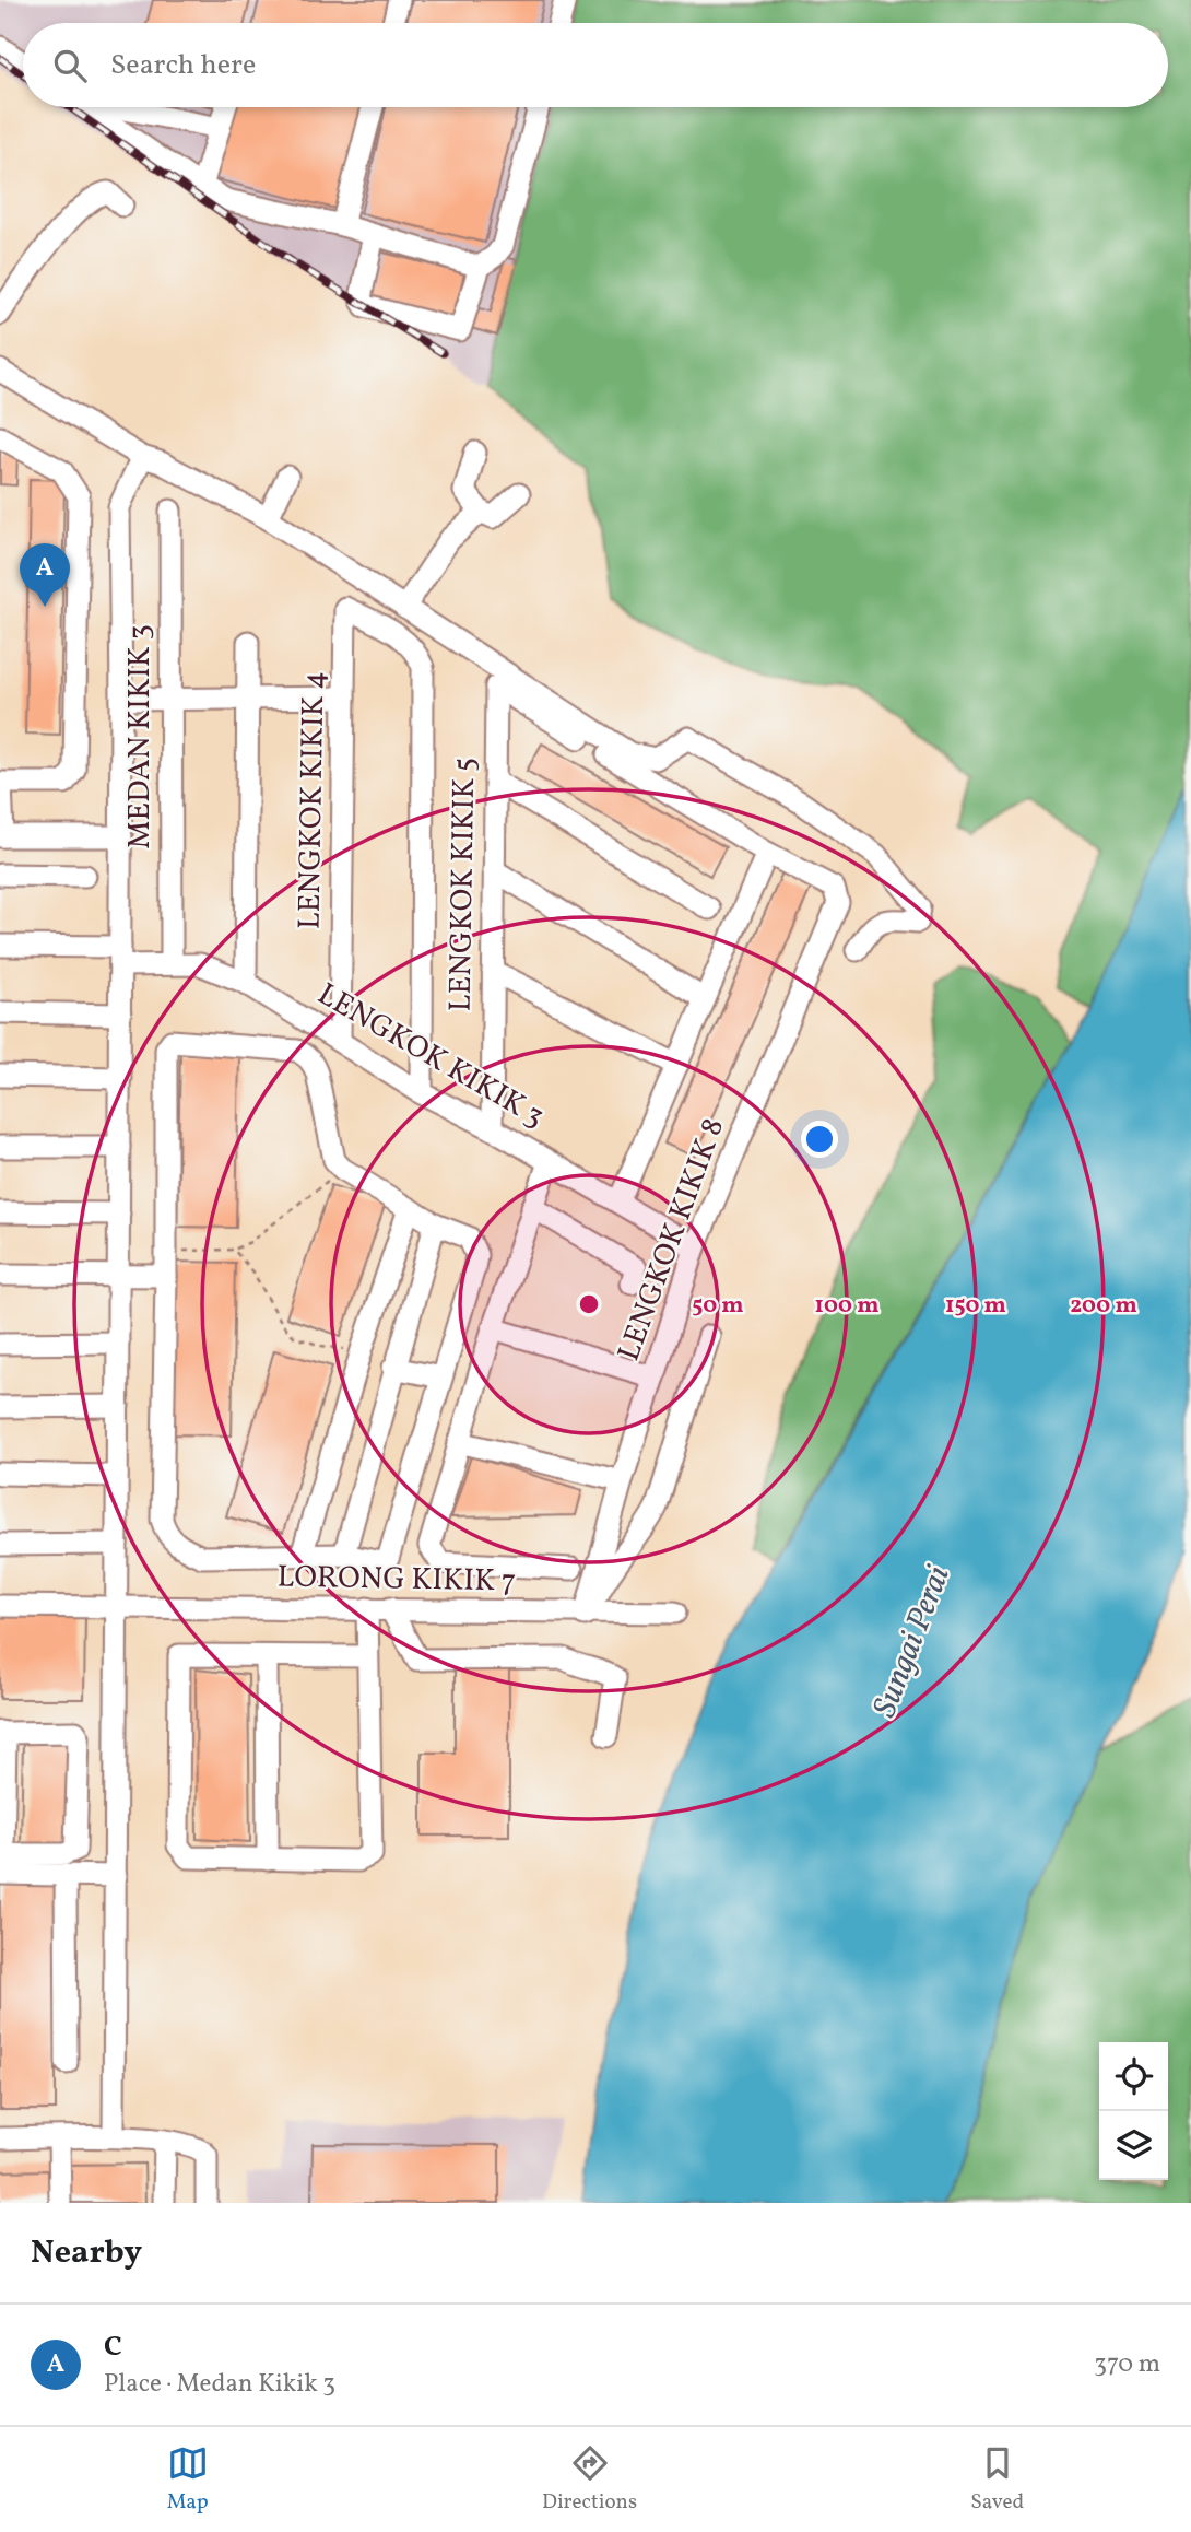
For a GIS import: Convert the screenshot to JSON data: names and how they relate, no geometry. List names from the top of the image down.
{
  "streets": {
    "street": [
      "MEDAN KIKIK 3",
      "LENGKOK KIKIK 4",
      "LENGKOK KIKIK 5",
      "LENGKOK KIKIK 3",
      "LENGKOK KIKIK 8",
      "LORONG KIKIK 7"
    ]
  },
  "crossings": [
    ["MEDAN KIKIK 3", "LENGKOK KIKIK 3"],
    ["LENGKOK KIKIK 4", "LENGKOK KIKIK 3"],
    ["LENGKOK KIKIK 5", "LENGKOK KIKIK 3"],
    ["LENGKOK KIKIK 5", "LENGKOK KIKIK 8"],
    ["LENGKOK KIKIK 3", "LENGKOK KIKIK 8"],
    ["LENGKOK KIKIK 8", "LORONG KIKIK 7"]
  ],
  "water": ["Sungai Perai"],
  "page": {
    "search": "Search here",
    "pins": "A",
    "heading": "Nearby",
    "list": [
      {
        "mark": "A",
        "name": "C",
        "note": "Place · Medan Kikik 3",
        "value": "370 m"
      }
    ],
    "nav": ["Map", "Directions", "Saved"]
  },
  "rings": [
    "50 m",
    "100 m",
    "150 m",
    "200 m"
  ]
}
